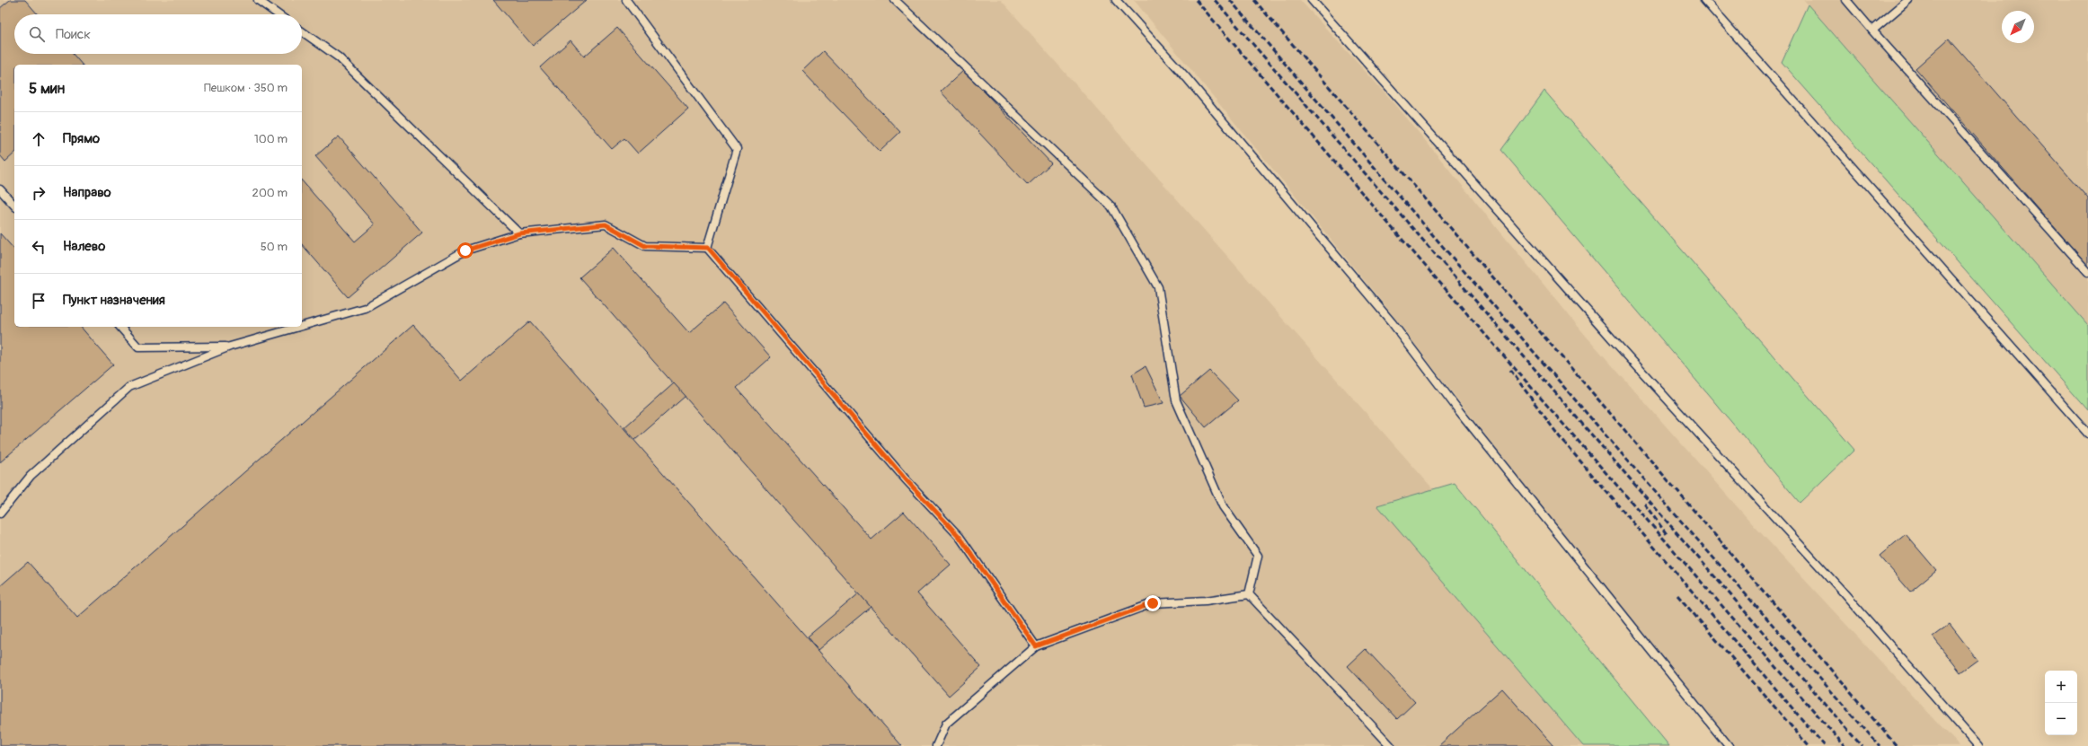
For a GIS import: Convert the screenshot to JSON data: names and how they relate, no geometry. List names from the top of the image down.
{
  "north": "bottom left",
  "page": {
    "search": "Поиск",
    "heading": ["5 мин", "Пешком · 350 m"],
    "list": [
      ["Прямо", "100 m"],
      ["Направо", "200 m"],
      ["Налево", "50 m"],
      "Пункт назначения"
    ],
    "map_buttons": ["+", "−"]
  }
}
